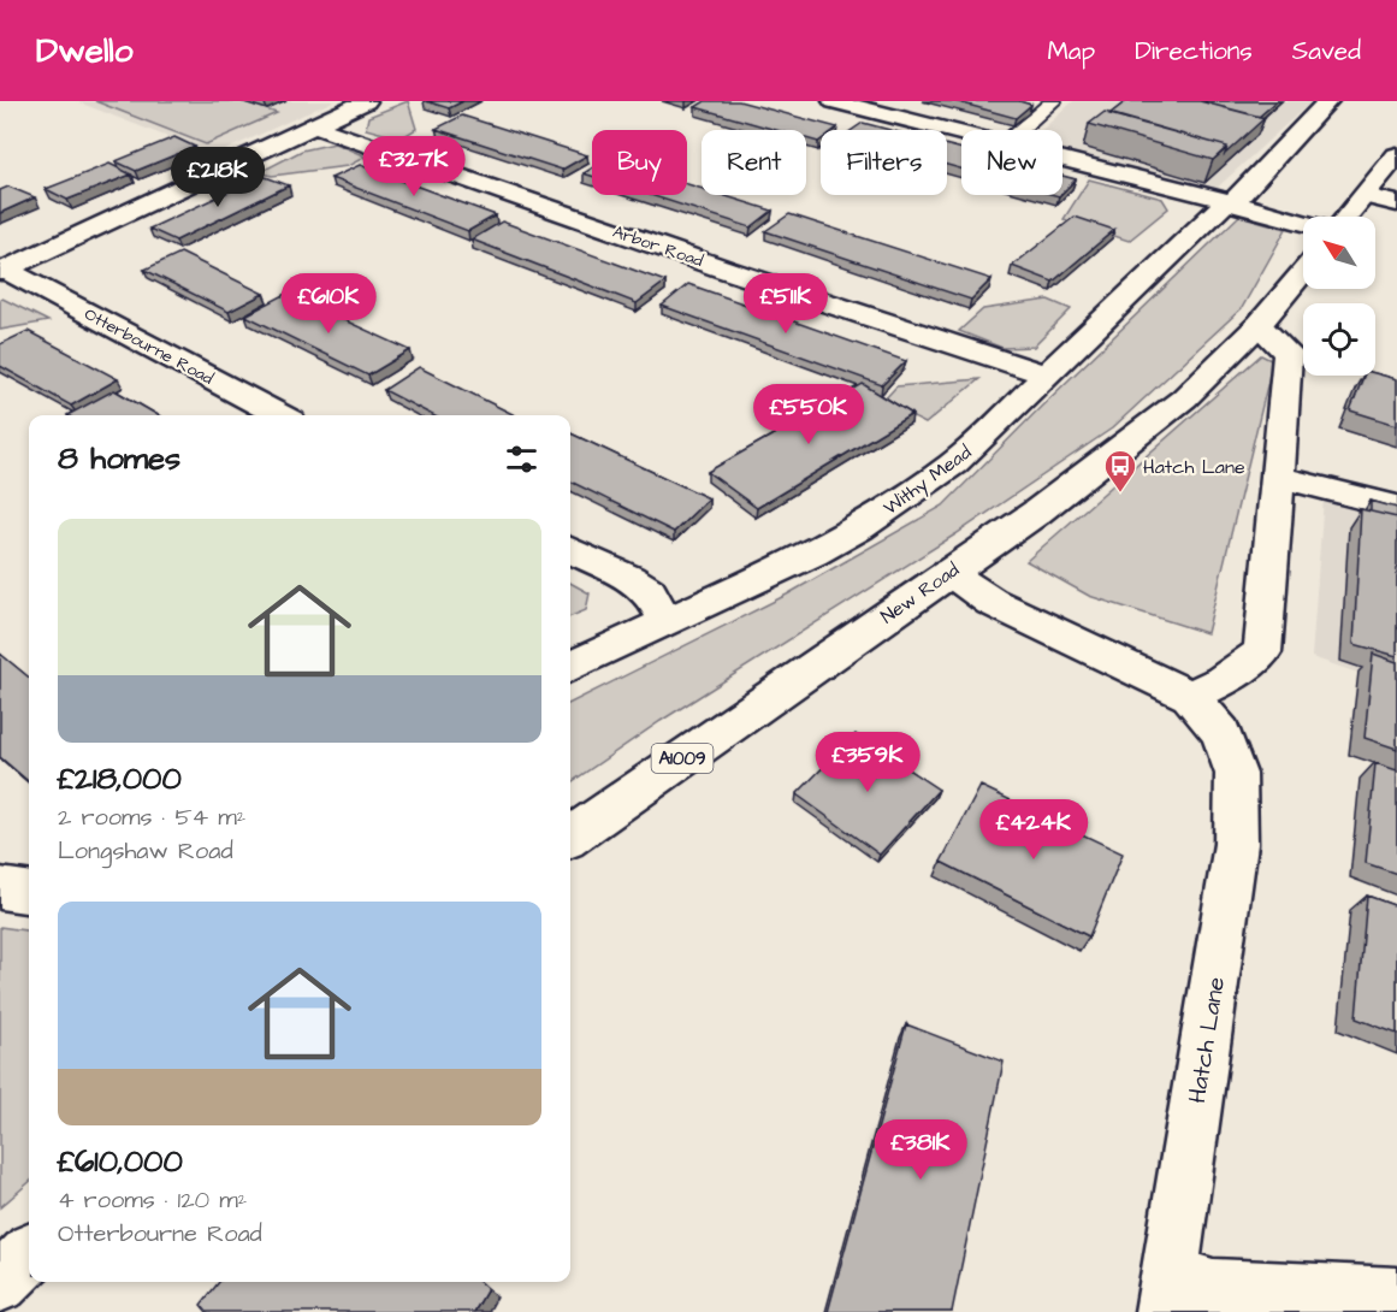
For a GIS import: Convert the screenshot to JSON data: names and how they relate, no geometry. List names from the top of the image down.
{
  "streets": {
    "street": [
      "Arbor Road",
      "Otterbourne Road",
      "Withy Mead",
      "New Road",
      "A1009",
      "Hatch Lane"
    ]
  },
  "crossings": [
    ["Arbor Road", "Withy Mead"],
    ["New Road", "A1009"],
    ["New Road", "Hatch Lane"]
  ],
  "places": {
    "bus stop": ["Hatch Lane"]
  },
  "north": "top left",
  "page": {
    "header": "Dwello",
    "nav": ["Map", "Directions", "Saved"],
    "chip": [
      "Buy",
      "Rent",
      "Filters",
      "New"
    ],
    "price": [
      "£327K",
      "£218K",
      "£610K",
      "£511K",
      "£550K",
      "£359K",
      "£424K",
      "£381K"
    ],
    "heading": "8 homes",
    "list": [
      {
        "name": "£218,000",
        "note": "2 rooms · 54 m² · Longshaw Road"
      },
      {
        "name": "£610,000",
        "note": "4 rooms · 120 m² · Otterbourne Road"
      }
    ]
  }
}
